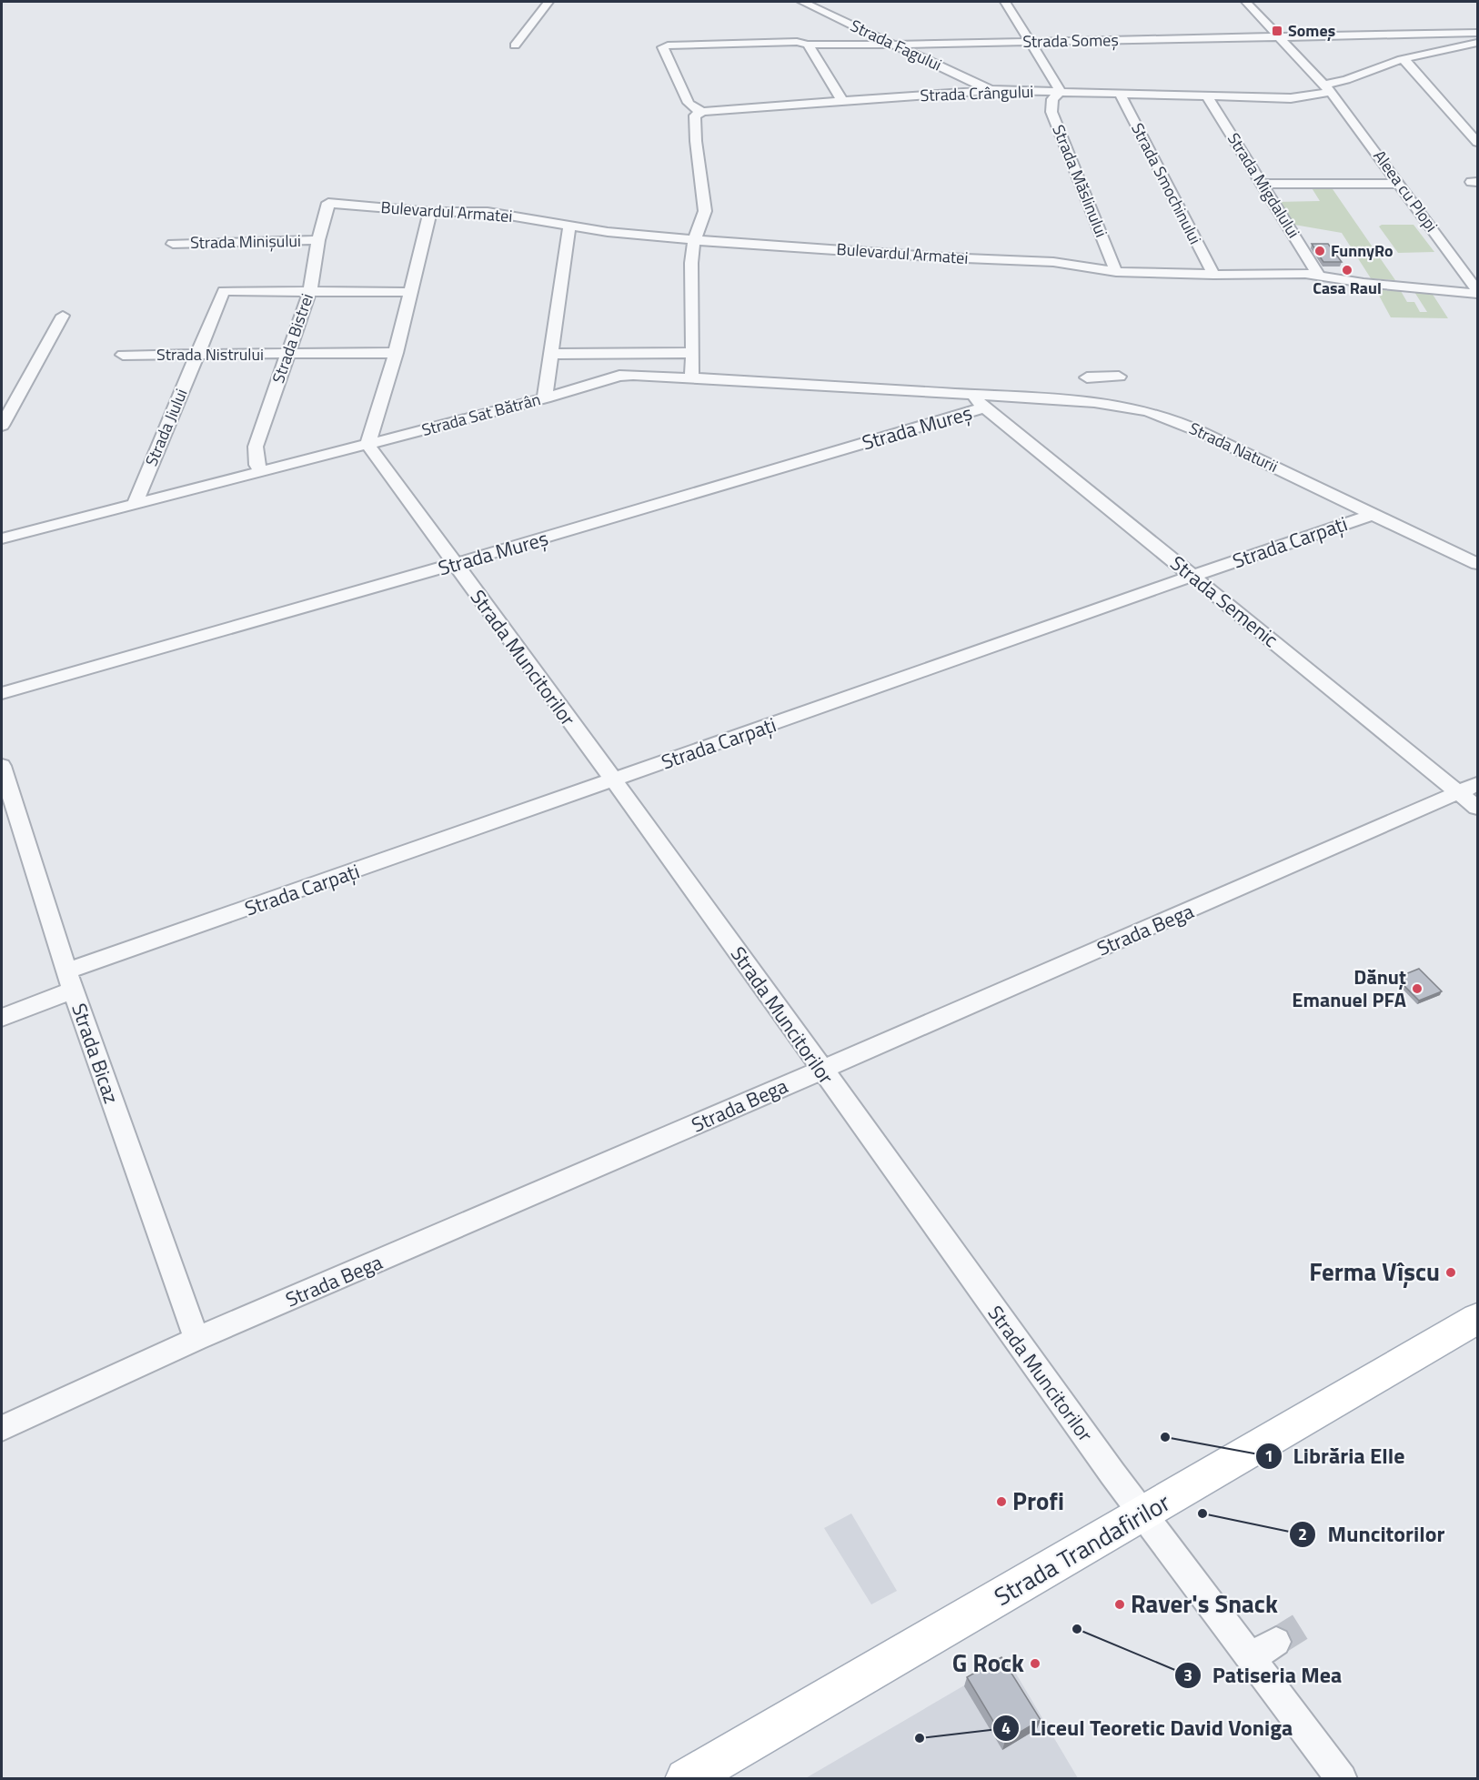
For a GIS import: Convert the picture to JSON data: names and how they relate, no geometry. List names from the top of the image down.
{
  "streets": {
    "main road": ["Strada Trandafirilor"],
    "street": [
      "Strada Someș",
      "Strada Fagului",
      "Strada Crângului",
      "Strada Măslinului",
      "Strada Smochinului",
      "Strada Migdalului",
      "Aleea cu Plopi",
      "Bulevardul Armatei",
      "Strada Minișului",
      "Strada Bistrei",
      "Strada Nistrului",
      "Strada Sat Bătrân",
      "Strada Jiului",
      "Strada Mureș",
      "Strada Naturii",
      "Strada Carpați",
      "Strada Semenic",
      "Strada Muncitorilor",
      "Strada Bega",
      "Strada Bicaz"
    ]
  },
  "crossings": [
    ["Strada Someș", "Strada Fagului"],
    ["Strada Someș", "Strada Crângului"],
    ["Strada Someș", "Aleea cu Plopi"],
    ["Strada Fagului", "Strada Crângului"],
    ["Strada Crângului", "Strada Măslinului"],
    ["Strada Crângului", "Strada Smochinului"],
    ["Strada Crângului", "Strada Migdalului"],
    ["Strada Crângului", "Aleea cu Plopi"],
    ["Strada Măslinului", "Bulevardul Armatei"],
    ["Strada Smochinului", "Bulevardul Armatei"],
    ["Strada Migdalului", "Bulevardul Armatei"],
    ["Aleea cu Plopi", "Bulevardul Armatei"],
    ["Bulevardul Armatei", "Strada Bistrei"],
    ["Strada Minișului", "Strada Bistrei"],
    ["Strada Bistrei", "Strada Nistrului"],
    ["Strada Bistrei", "Strada Sat Bătrân"],
    ["Strada Bistrei", "Strada Jiului"],
    ["Strada Nistrului", "Strada Jiului"],
    ["Strada Sat Bătrân", "Strada Jiului"],
    ["Strada Sat Bătrân", "Strada Naturii"],
    ["Strada Sat Bătrân", "Strada Semenic"],
    ["Strada Sat Bătrân", "Strada Muncitorilor"],
    ["Strada Mureș", "Strada Semenic"],
    ["Strada Mureș", "Strada Muncitorilor"],
    ["Strada Naturii", "Strada Carpați"],
    ["Strada Naturii", "Strada Semenic"],
    ["Strada Carpați", "Strada Semenic"],
    ["Strada Carpați", "Strada Muncitorilor"],
    ["Strada Carpați", "Strada Bicaz"],
    ["Strada Semenic", "Strada Bega"],
    ["Strada Muncitorilor", "Strada Bega"],
    ["Strada Muncitorilor", "Strada Trandafirilor"],
    ["Strada Bega", "Strada Bicaz"]
  ],
  "places": {
    "transit": ["Someș"],
    "other": [
      "FunnyRo",
      "Casa Raul",
      "Dănuț Emanuel PFA",
      "Ferma Vîșcu",
      "Librăria Elle",
      "Profi",
      "Muncitorilor",
      "Raver's Snack",
      "Patiseria Mea",
      "G Rock",
      "Liceul Teoretic David Voniga"
    ]
  }
}
